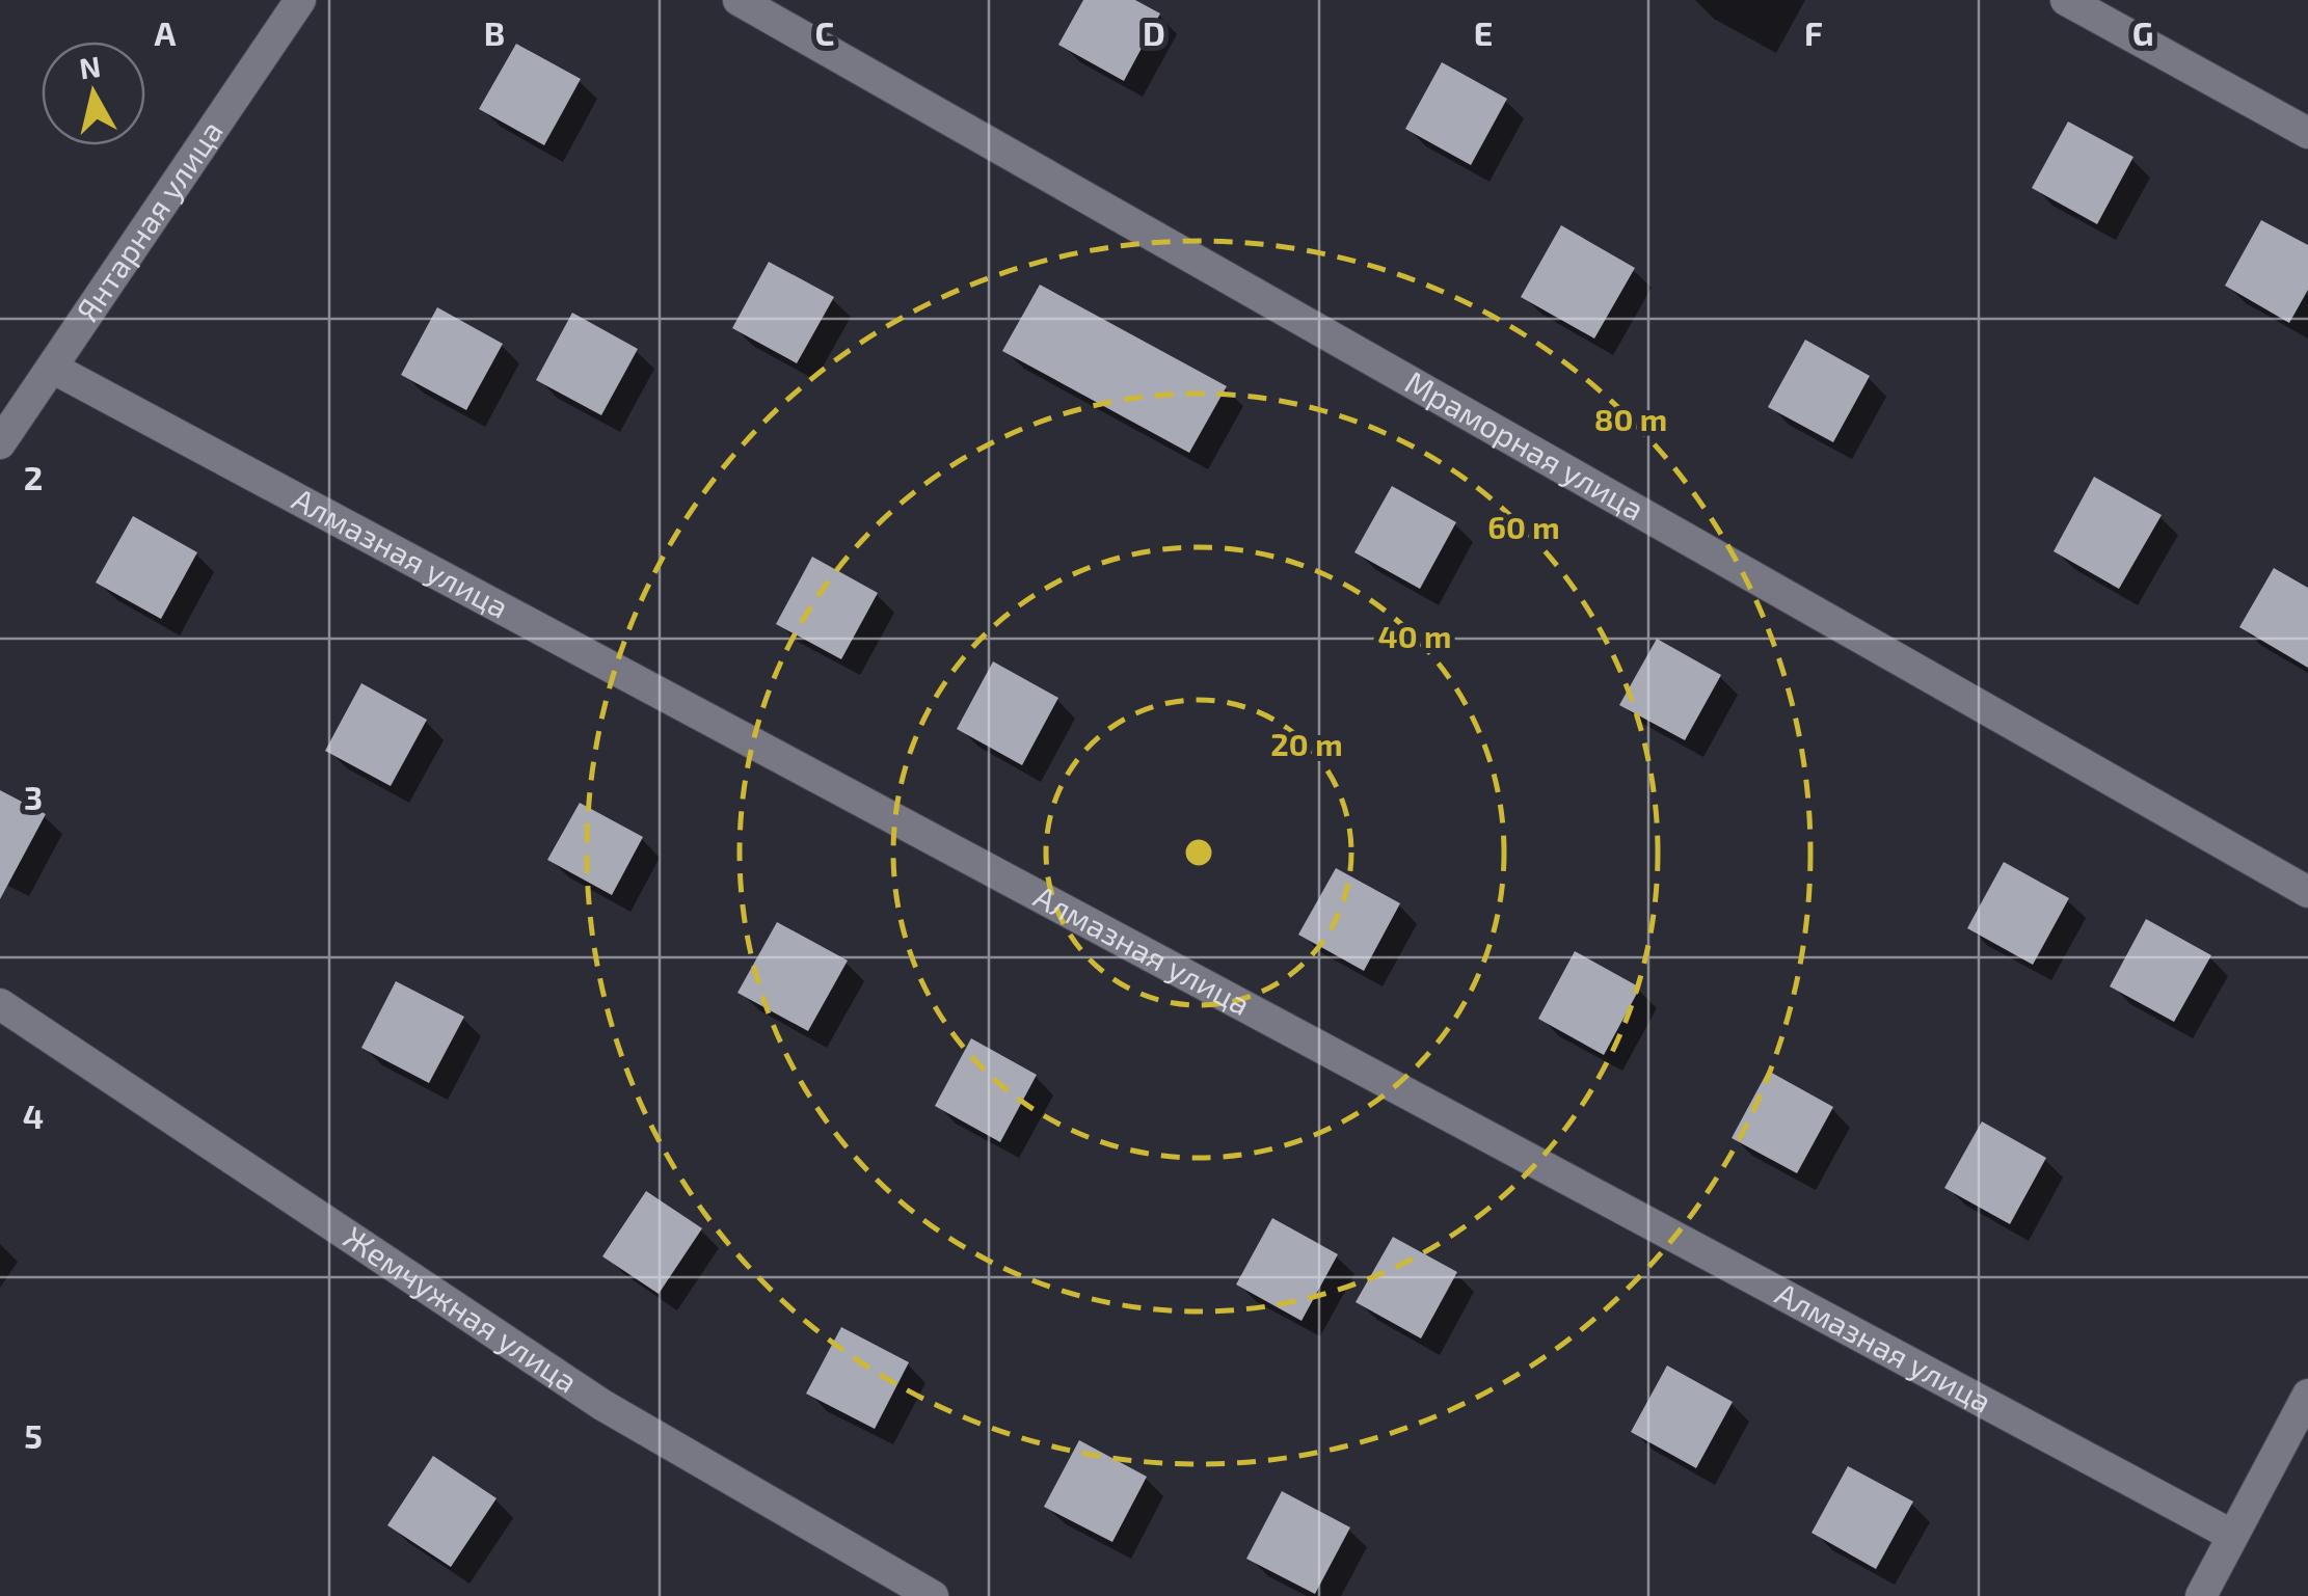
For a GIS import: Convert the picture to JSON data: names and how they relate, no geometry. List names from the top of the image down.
{
  "streets": {
    "street": [
      "Янтарная улица",
      "Мраморная улица",
      "Алмазная улица",
      "Жемчужная улица"
    ]
  },
  "crossings": [
    ["Янтарная улица", "Алмазная улица"]
  ],
  "north": "top",
  "grid": {
    "columns": [
      "A",
      "B",
      "C",
      "D",
      "E",
      "F",
      "G"
    ],
    "rows": [
      "2",
      "3",
      "4",
      "5"
    ]
  },
  "rings": [
    "80 m",
    "60 m",
    "40 m",
    "20 m"
  ]
}
